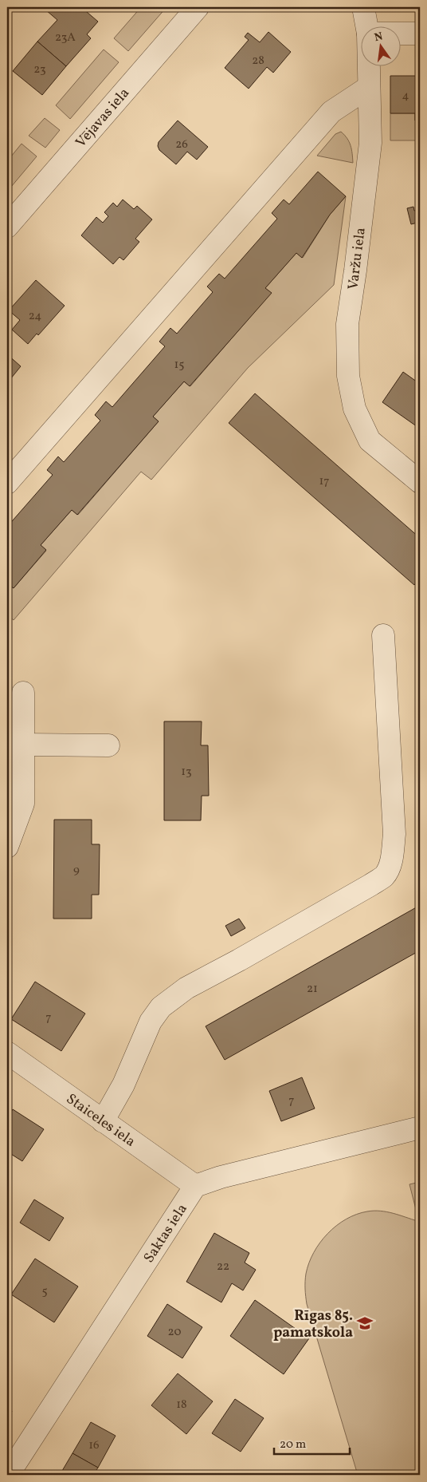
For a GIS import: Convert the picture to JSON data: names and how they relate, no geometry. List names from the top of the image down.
{
  "streets": {
    "street": [
      "Vējavas iela",
      "Varžu iela",
      "Staiceles iela",
      "Saktas iela"
    ]
  },
  "crossings": [
    ["Staiceles iela", "Saktas iela"]
  ],
  "places": {
    "school or university": ["Rīgas 85. pamatskola"]
  },
  "house_numbers": [
    "23A",
    "28",
    "23",
    "4",
    "26",
    "24",
    "15",
    "17",
    "13",
    "9",
    "21",
    "7",
    "7",
    "22",
    "5",
    "20",
    "18",
    "16"
  ],
  "scale_bar": "20 m",
  "north": "top"
}
